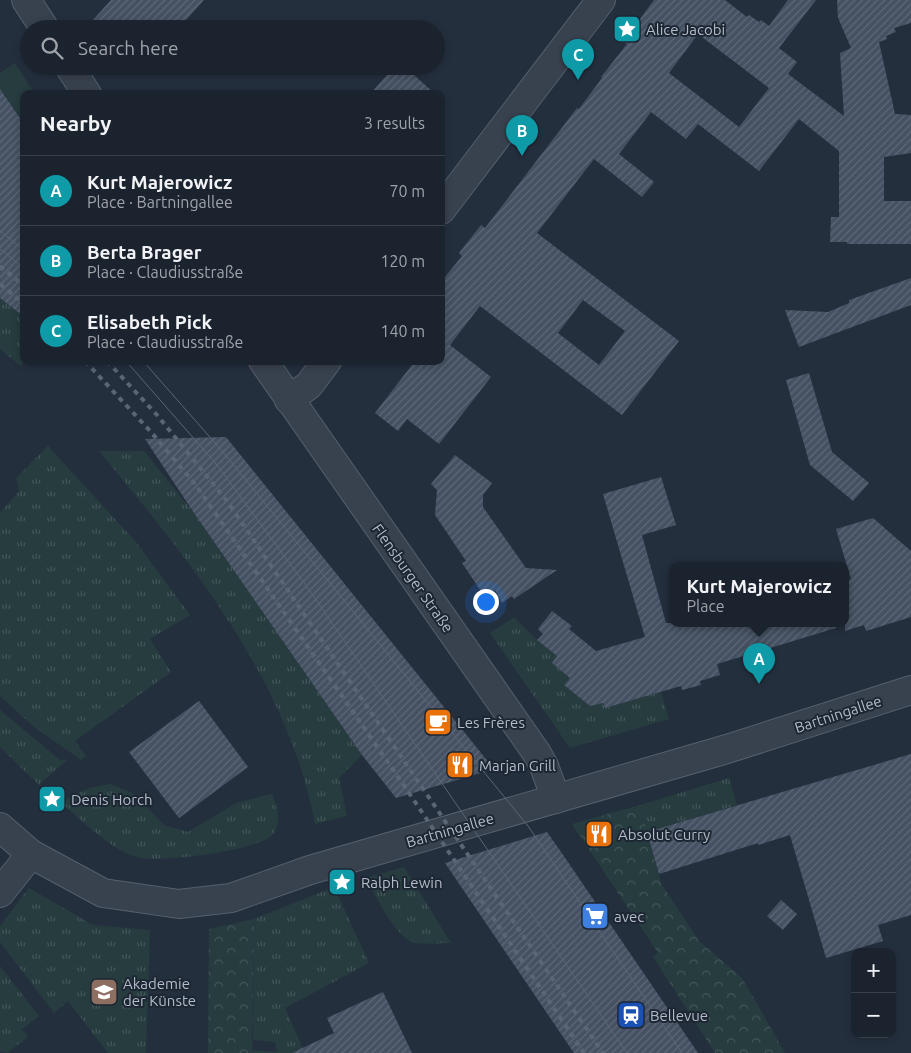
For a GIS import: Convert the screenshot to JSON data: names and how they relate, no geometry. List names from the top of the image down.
{
  "streets": {
    "street": ["Flensburger Straße", "Bartningallee"]
  },
  "crossings": [
    ["Flensburger Straße", "Bartningallee"]
  ],
  "places": {
    "place": ["Alice Jacobi", "Denis Horch", "Ralph Lewin"],
    "cafe": ["Les Frères"],
    "restaurant": ["Marjan Grill", "Absolut Curry"],
    "supermarket": ["avec"],
    "school or university": ["Akademie der Künste"],
    "station": ["Bellevue"]
  },
  "page": {
    "search": "Search here",
    "pins": ["C", "B", "A"],
    "heading": ["Nearby", "3 results"],
    "list": [
      {
        "mark": "A",
        "name": "Kurt Majerowicz",
        "note": "Place · Bartningallee",
        "value": "70 m"
      },
      {
        "mark": "B",
        "name": "Berta Brager",
        "note": "Place · Claudiusstraße",
        "value": "120 m"
      },
      {
        "mark": "C",
        "name": "Elisabeth Pick",
        "note": "Place · Claudiusstraße",
        "value": "140 m"
      }
    ],
    "popup": ["Kurt Majerowicz", "Place"],
    "map_buttons": ["+", "−"]
  }
}
